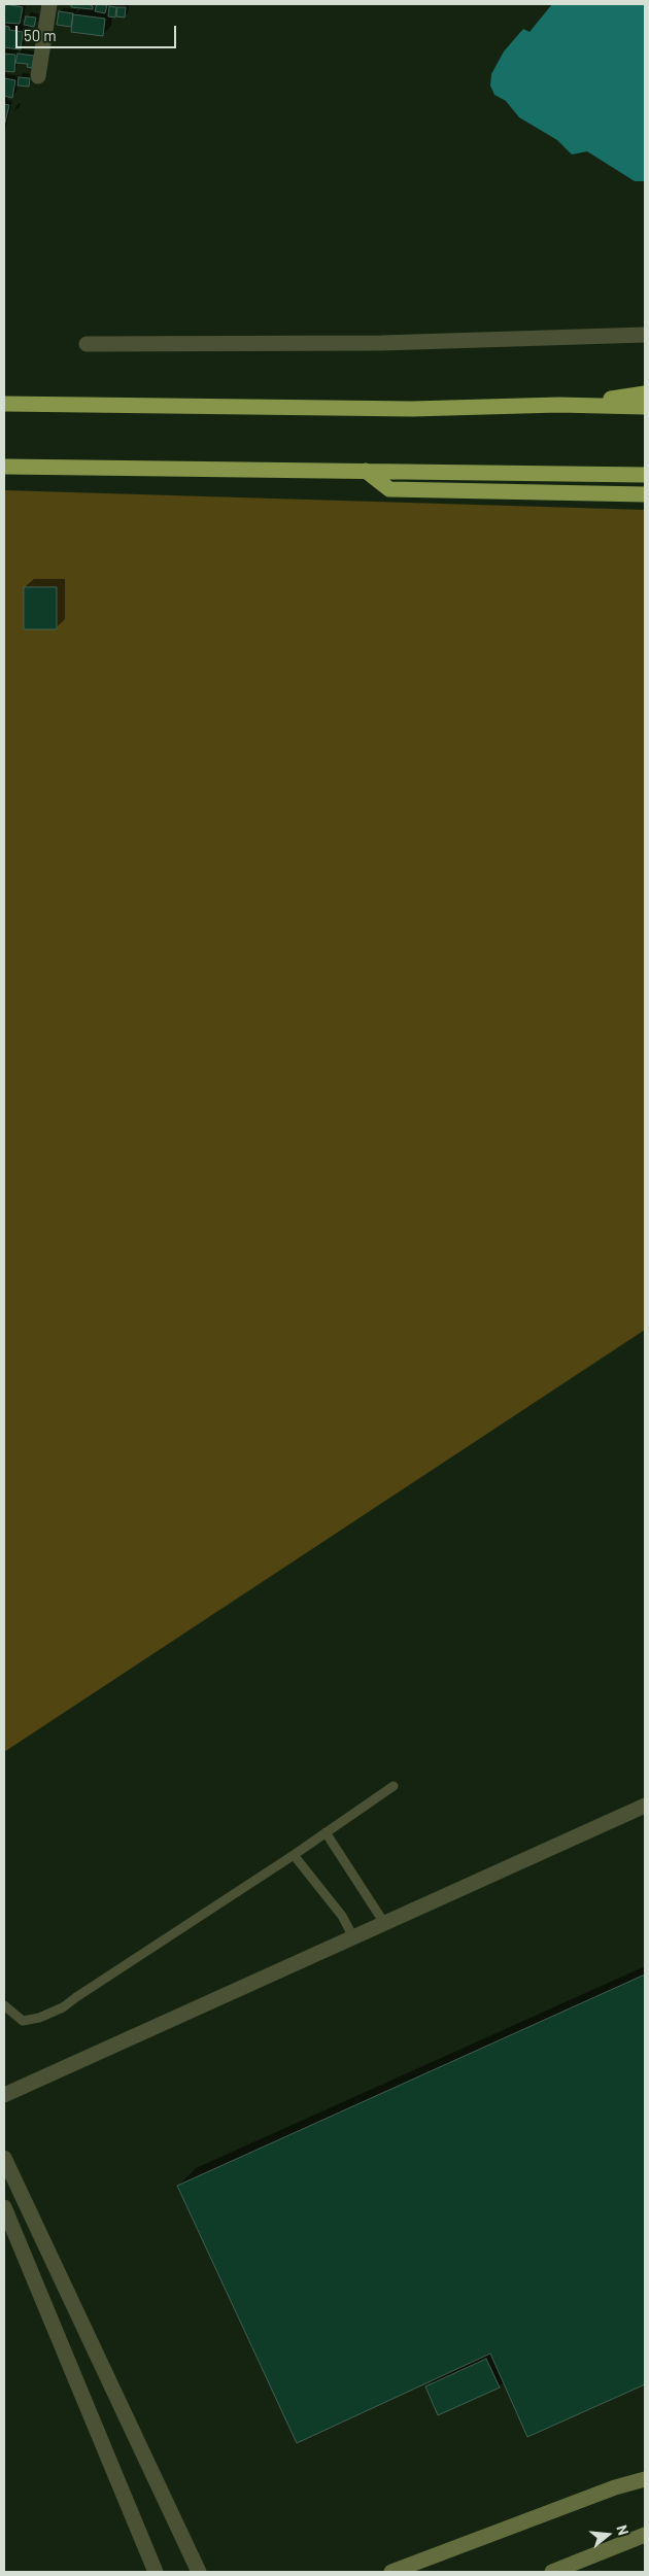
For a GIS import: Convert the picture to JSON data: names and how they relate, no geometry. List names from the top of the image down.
{
  "scale_bar": "50 m",
  "north": "right"
}
